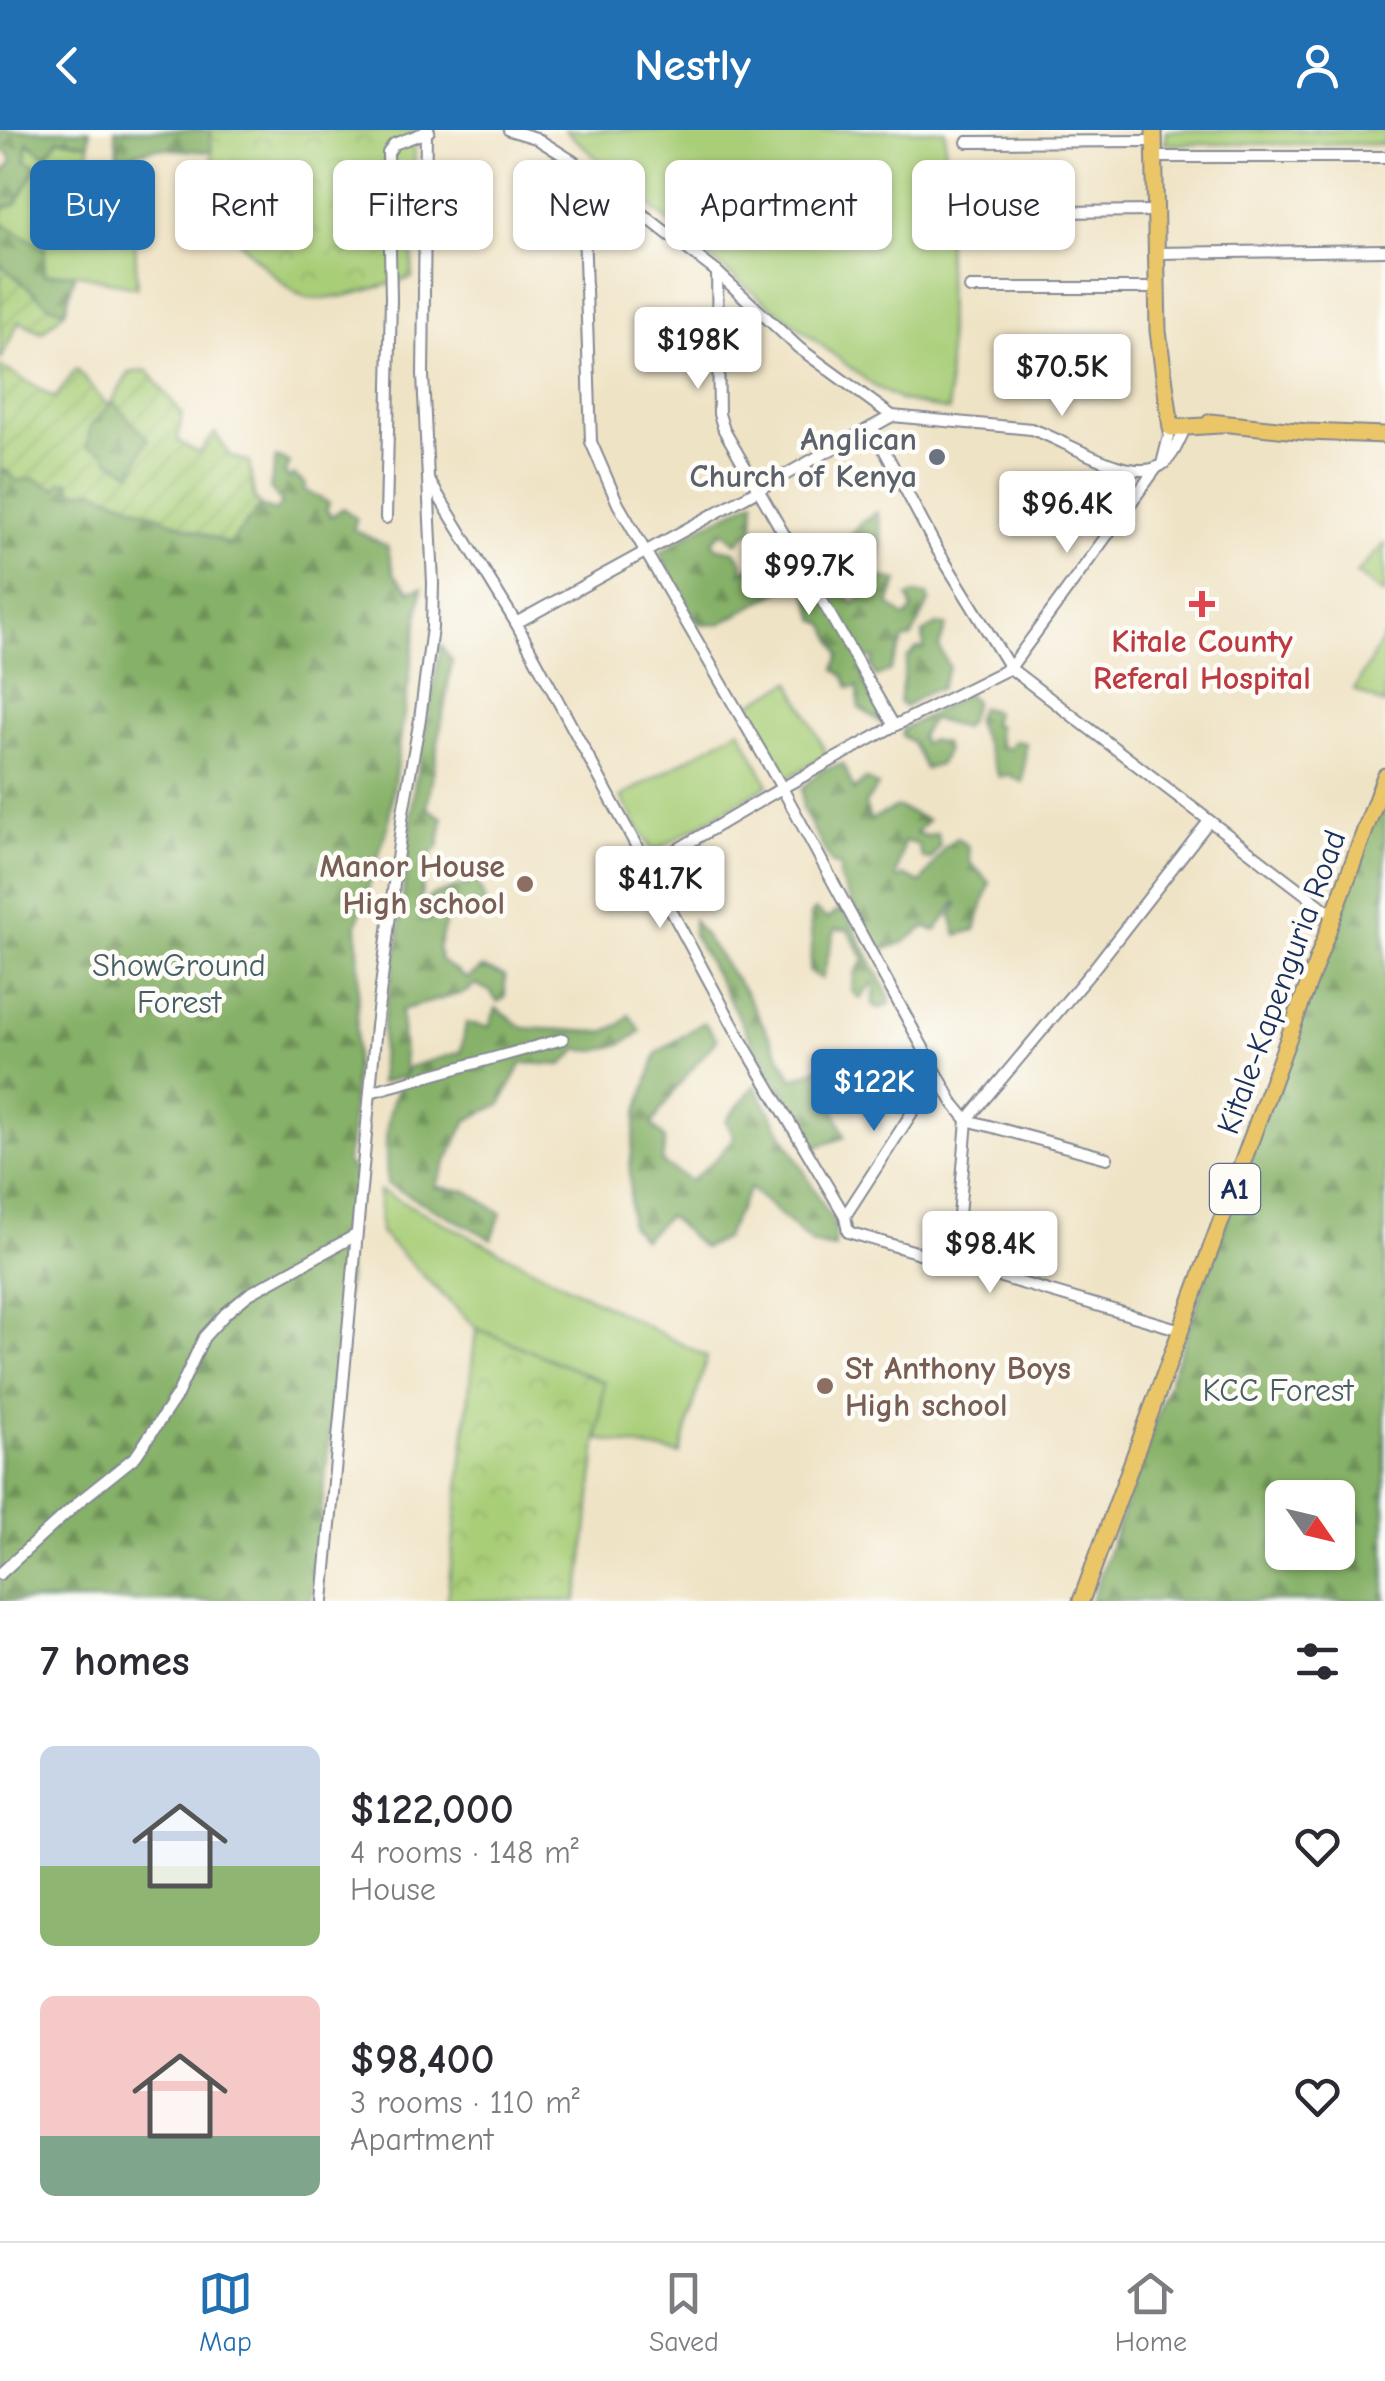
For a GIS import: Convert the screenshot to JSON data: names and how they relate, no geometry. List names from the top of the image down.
{
  "streets": {
    "highway": ["Kitale-Kapenguria Road", "A1"]
  },
  "parks": ["ShowGround Forest", "KCC Forest"],
  "places": {
    "other": ["Anglican Church of Kenya", "Manor House High school", "St Anthony Boys High school"],
    "health": ["Kitale County Referal Hospital"]
  },
  "north": "bottom right",
  "page": {
    "header": "Nestly",
    "chip": [
      "Buy",
      "Rent",
      "Filters",
      "New",
      "Apartment",
      "House"
    ],
    "price": [
      "$198K",
      "$70.5K",
      "$96.4K",
      "$99.7K",
      "$41.7K",
      "$122K",
      "$98.4K"
    ],
    "heading": "7 homes",
    "list": [
      {
        "name": "$122,000",
        "note": "4 rooms · 148 m² · House"
      },
      {
        "name": "$98,400",
        "note": "3 rooms · 110 m² · Apartment"
      }
    ],
    "tabs": ["Map", "Saved", "Home"]
  }
}
